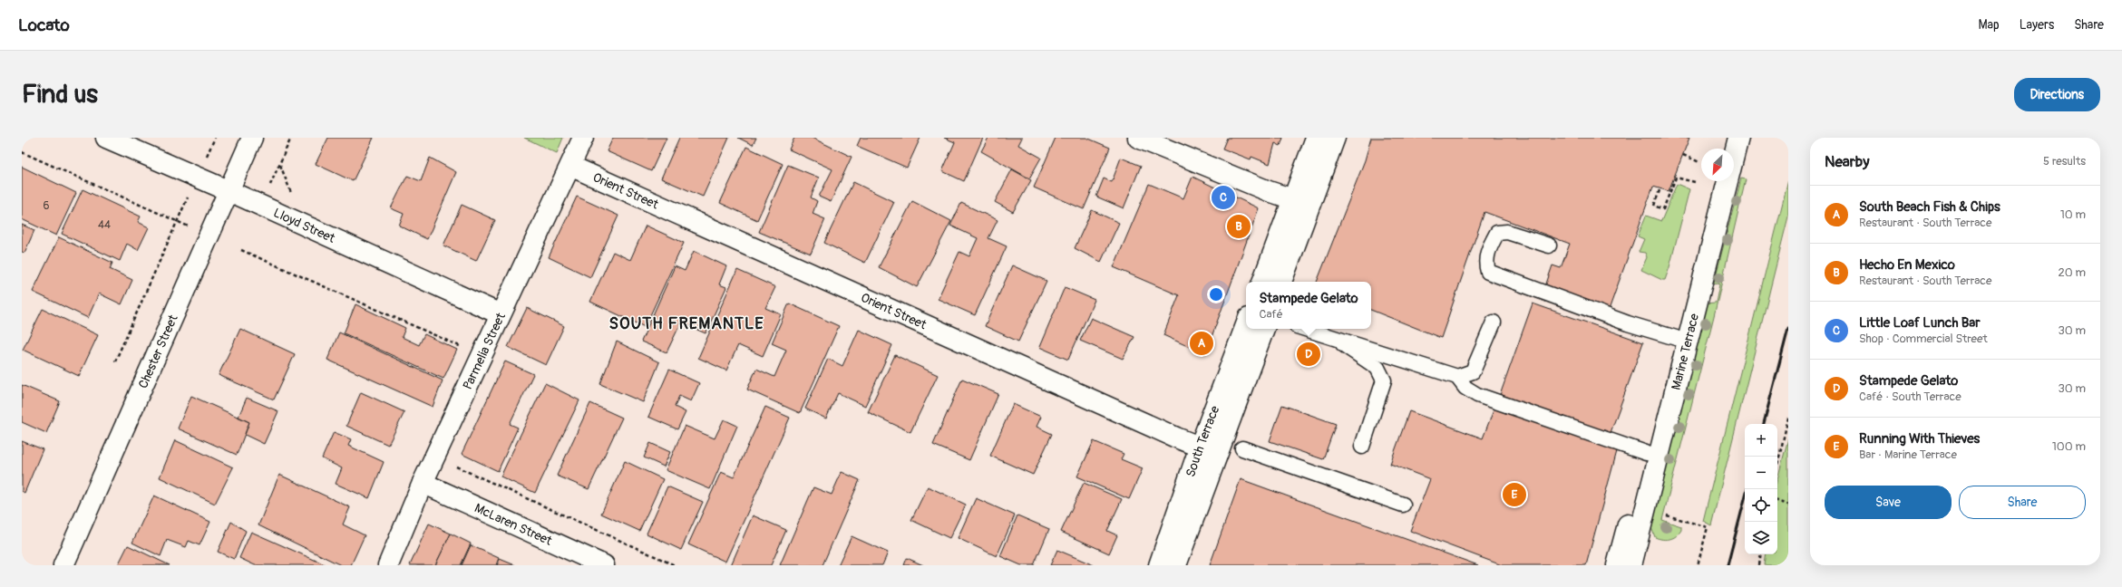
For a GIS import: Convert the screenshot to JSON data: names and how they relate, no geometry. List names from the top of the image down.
{
  "streets": {
    "street": [
      "Orient Street",
      "Lloyd Street",
      "Parmelia Street",
      "Chester Street",
      "Marine Terrace",
      "South Terrace",
      "McLaren Street"
    ]
  },
  "crossings": [
    ["Orient Street", "Parmelia Street"],
    ["Orient Street", "South Terrace"],
    ["Lloyd Street", "Parmelia Street"],
    ["Lloyd Street", "Chester Street"],
    ["Parmelia Street", "McLaren Street"]
  ],
  "districts": ["SOUTH FREMANTLE"],
  "house_numbers": ["6", "44"],
  "north": "bottom left",
  "page": {
    "header": "Locato",
    "nav": ["Map", "Layers", "Share"],
    "buttons": [
      "Directions",
      ["Save", "Share"]
    ],
    "title": "Find us",
    "heading": ["Nearby", "5 results"],
    "pins": [
      "C",
      "B",
      "A",
      "D",
      "E"
    ],
    "list": [
      {
        "mark": "A",
        "name": "South Beach Fish & Chips",
        "note": "Restaurant · South Terrace",
        "value": "10 m"
      },
      {
        "mark": "B",
        "name": "Hecho En Mexico",
        "note": "Restaurant · South Terrace",
        "value": "20 m"
      },
      {
        "mark": "C",
        "name": "Little Loaf Lunch Bar",
        "note": "Shop · Commercial Street",
        "value": "30 m"
      },
      {
        "mark": "D",
        "name": "Stampede Gelato",
        "note": "Café · South Terrace",
        "value": "30 m"
      },
      {
        "mark": "E",
        "name": "Running With Thieves",
        "note": "Bar · Marine Terrace",
        "value": "100 m"
      }
    ],
    "popup": ["Stampede Gelato", "Café"],
    "map_buttons": ["+", "−"]
  }
}
